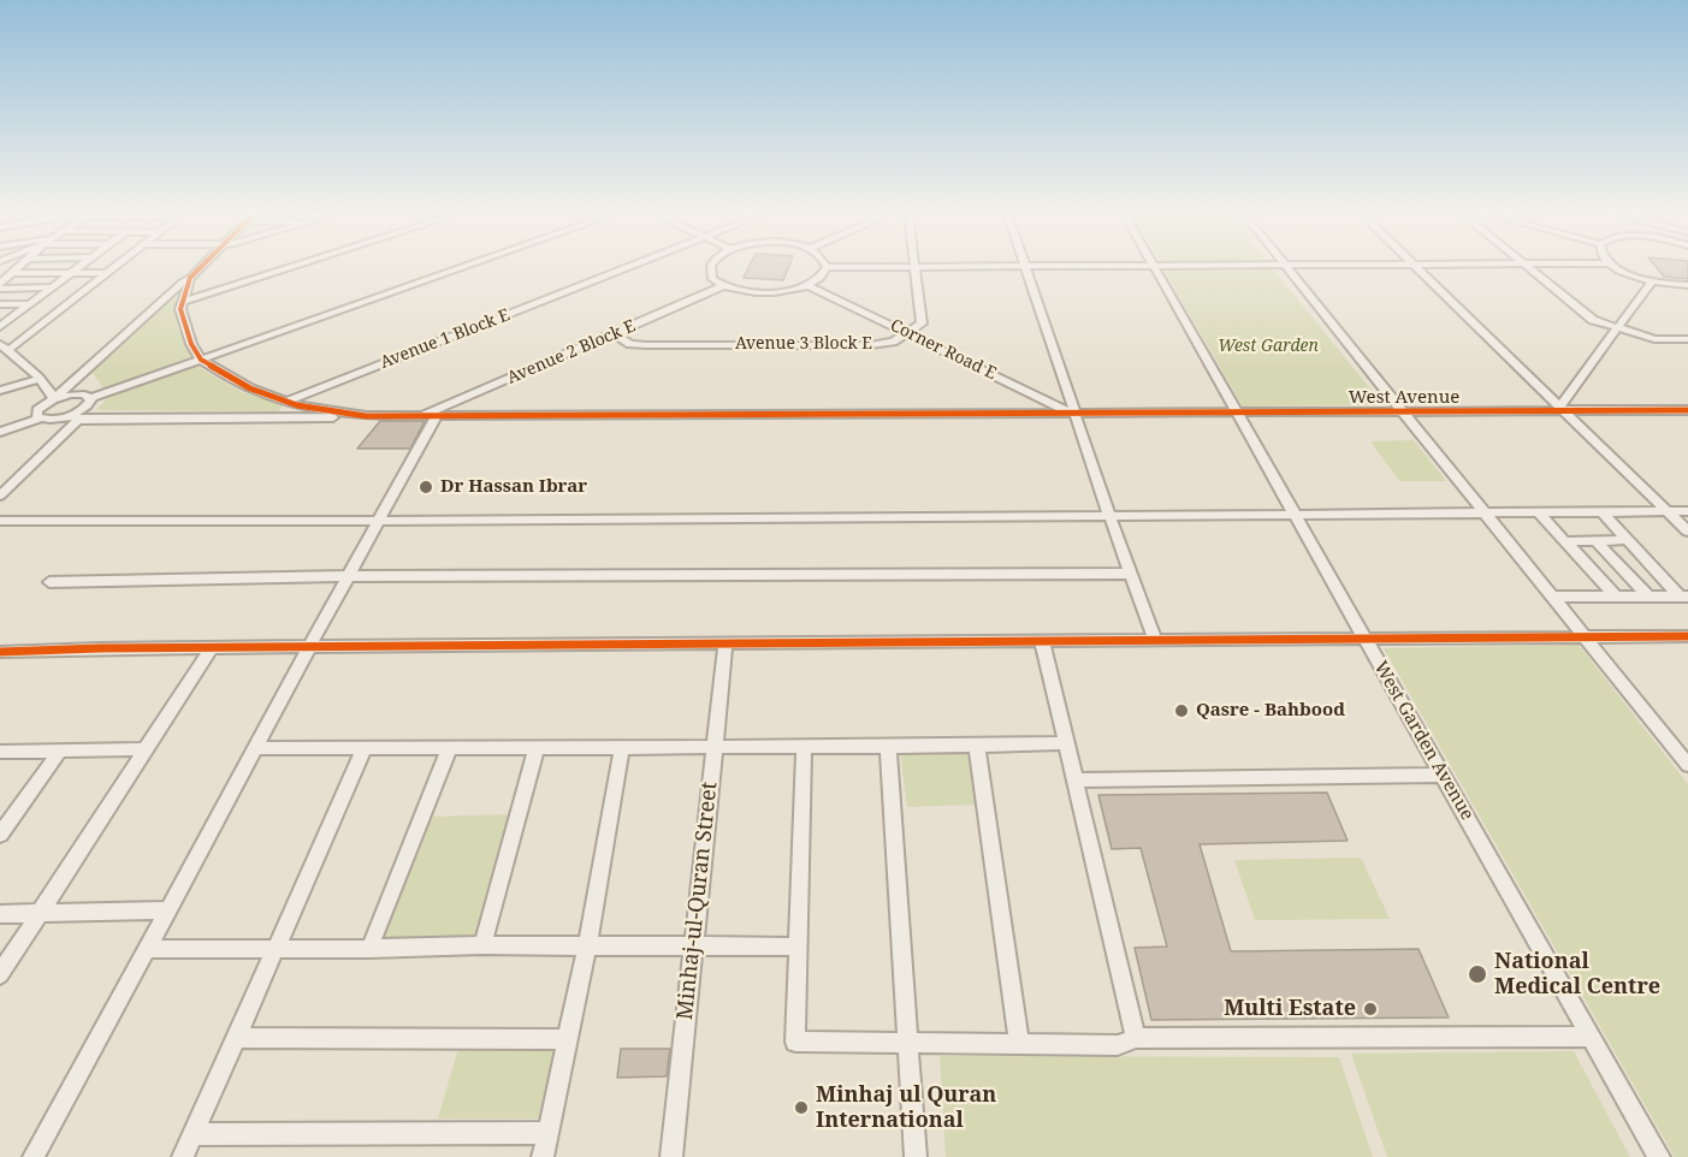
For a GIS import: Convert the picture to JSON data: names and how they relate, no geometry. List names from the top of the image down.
{
  "streets": {
    "street": [
      "Avenue 1 Block E",
      "Avenue 3 Block E",
      "Corner Road E",
      "Avenue 2 Block E",
      "West Avenue",
      "West Garden Avenue",
      "Minhaj-ul-Quran Street"
    ]
  },
  "crossings": [
    ["Avenue 3 Block E", "Corner Road E"],
    ["Avenue 3 Block E", "Avenue 2 Block E"],
    ["Corner Road E", "West Avenue"],
    ["Avenue 2 Block E", "West Avenue"],
    ["West Avenue", "West Garden Avenue"]
  ],
  "parks": ["West Garden"],
  "places": [
    "Dr Hassan Ibrar",
    "Qasre - Bahbood",
    "National Medical Centre",
    "Multi Estate",
    "Minhaj ul Quran International"
  ]
}
